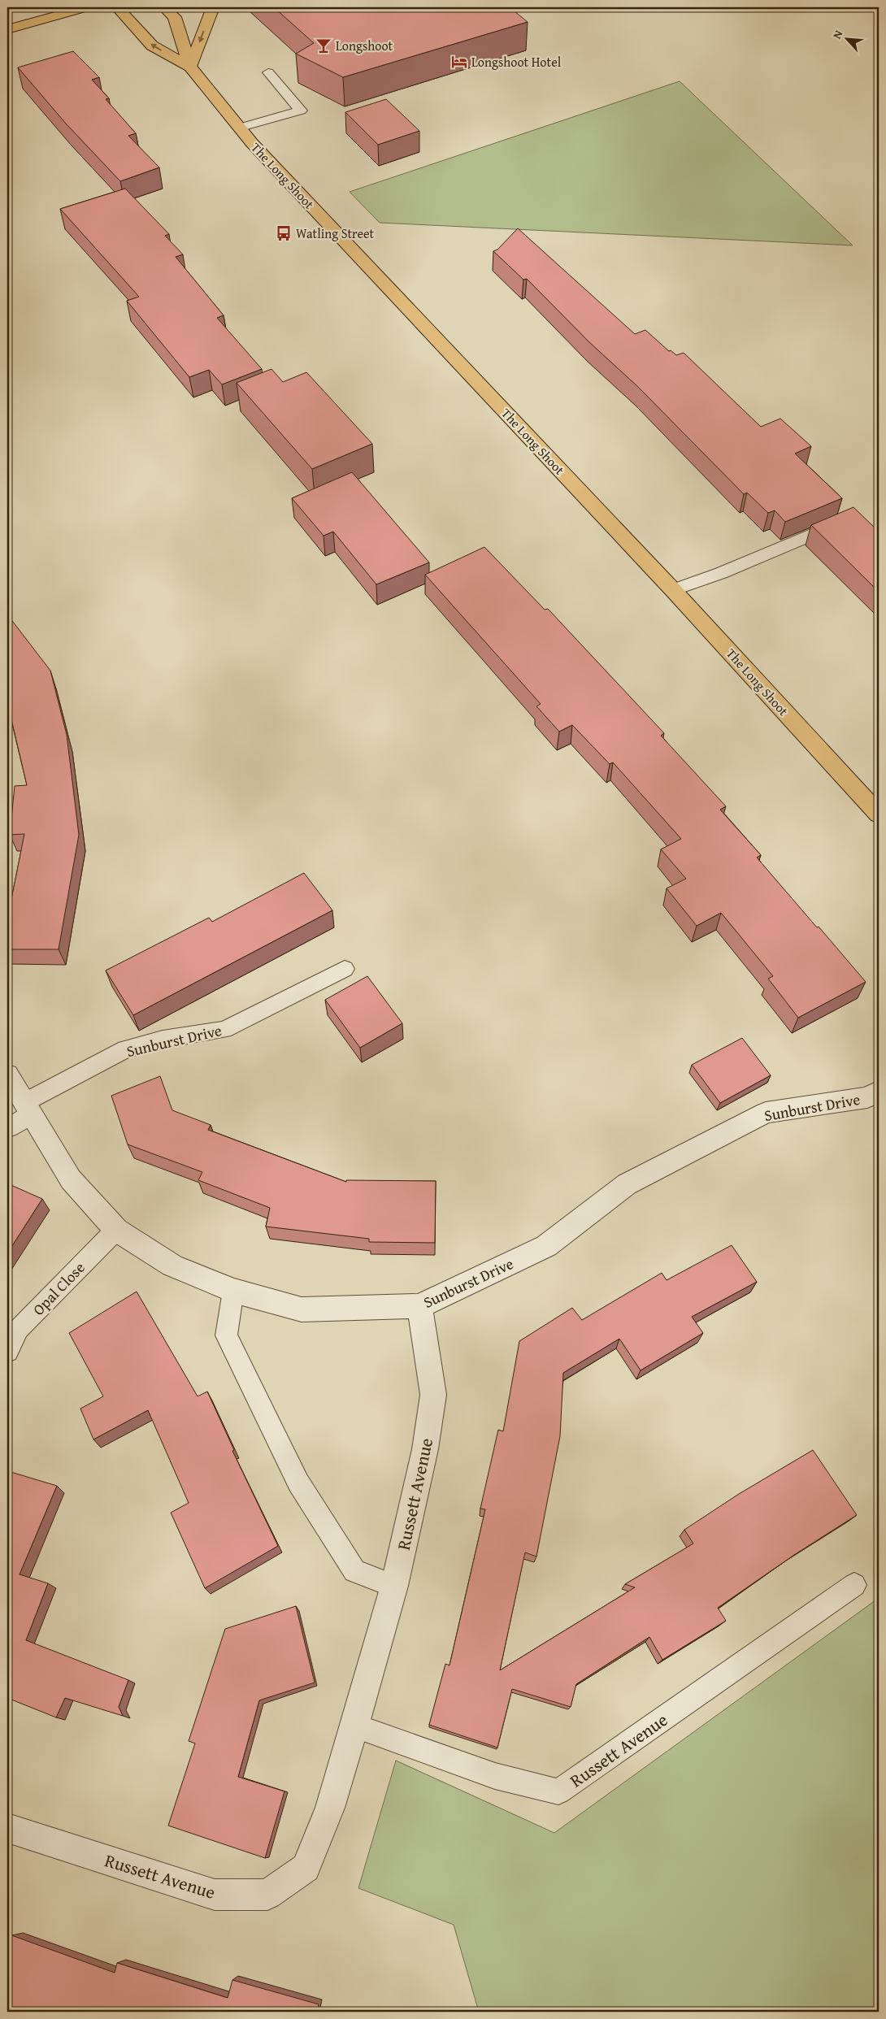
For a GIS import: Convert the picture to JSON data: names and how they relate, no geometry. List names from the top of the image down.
{
  "streets": {
    "main road": ["The Long Shoot"],
    "street": ["Sunburst Drive", "Russett Avenue"],
    "lane": ["Opal Close"]
  },
  "crossings": [
    ["Sunburst Drive", "Opal Close"],
    ["Sunburst Drive", "Russett Avenue"]
  ],
  "places": {
    "bar": ["Longshoot"],
    "hotel": ["Longshoot Hotel"],
    "bus stop": ["Watling Street"]
  },
  "north": "top left"
}
